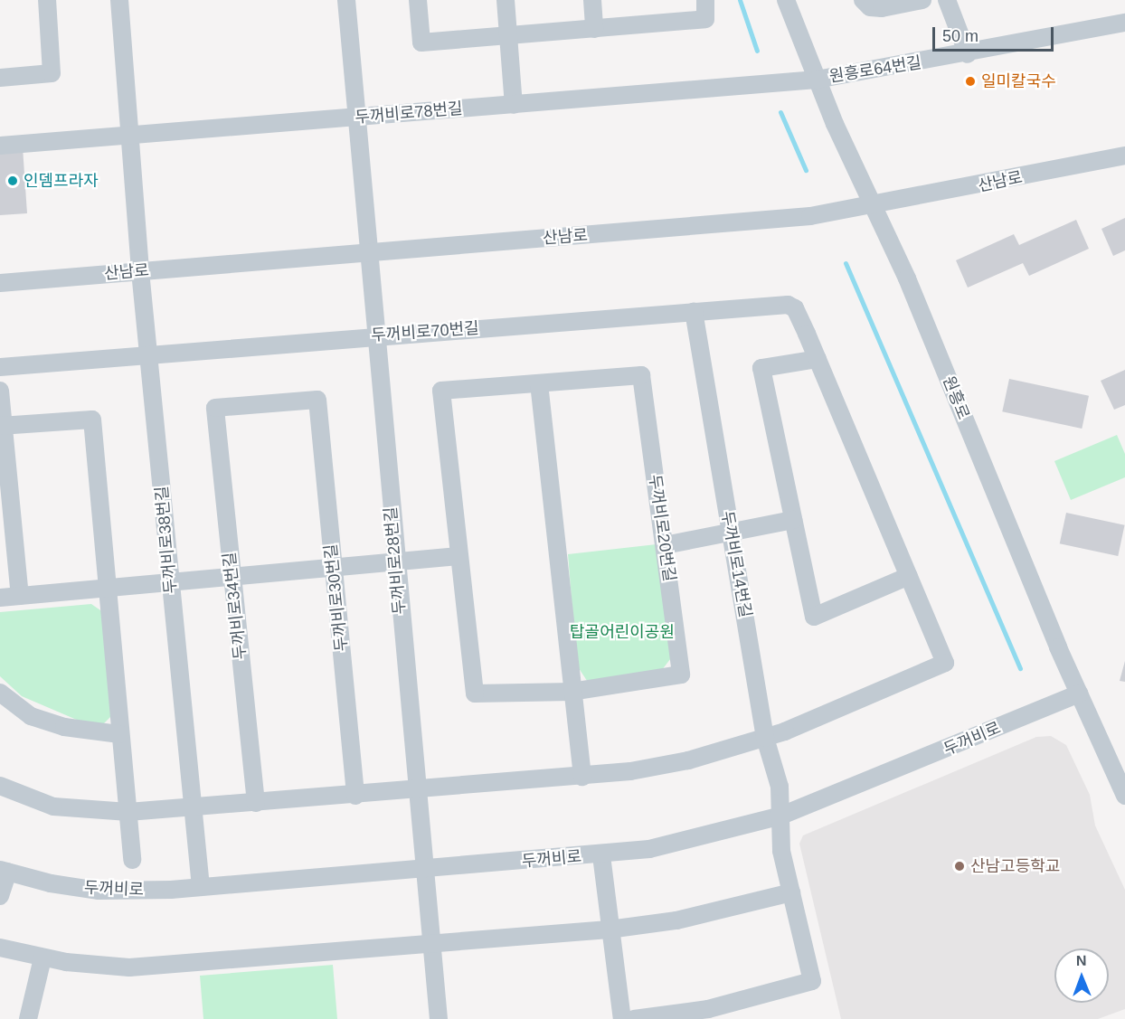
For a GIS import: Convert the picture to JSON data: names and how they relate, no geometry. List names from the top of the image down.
{
  "streets": {
    "street": [
      "원흥로64번길",
      "두꺼비로78번길",
      "산남로",
      "두꺼비로70번길",
      "원흥로",
      "두꺼비로20번길",
      "두꺼비로38번길",
      "두꺼비로28번길",
      "두꺼비로14번길",
      "두꺼비로30번길",
      "두꺼비로34번길",
      "두꺼비로"
    ]
  },
  "crossings": [
    ["원흥로64번길", "두꺼비로78번길"],
    ["원흥로64번길", "원흥로"],
    ["두꺼비로78번길", "원흥로"],
    ["두꺼비로78번길", "두꺼비로38번길"],
    ["두꺼비로78번길", "두꺼비로28번길"],
    ["산남로", "원흥로"],
    ["산남로", "두꺼비로38번길"],
    ["산남로", "두꺼비로28번길"],
    ["두꺼비로70번길", "두꺼비로38번길"],
    ["두꺼비로70번길", "두꺼비로28번길"],
    ["두꺼비로70번길", "두꺼비로14번길"],
    ["원흥로", "두꺼비로"],
    ["두꺼비로38번길", "두꺼비로"],
    ["두꺼비로28번길", "두꺼비로"],
    ["두꺼비로14번길", "두꺼비로"],
    ["두꺼비로30번길", "두꺼비로34번길"]
  ],
  "parks": ["탑골어린이공원"],
  "places": ["일미칼국수", "인뎀프라자", "산남고등학교"],
  "scale_bar": "50 m",
  "north": "top"
}
